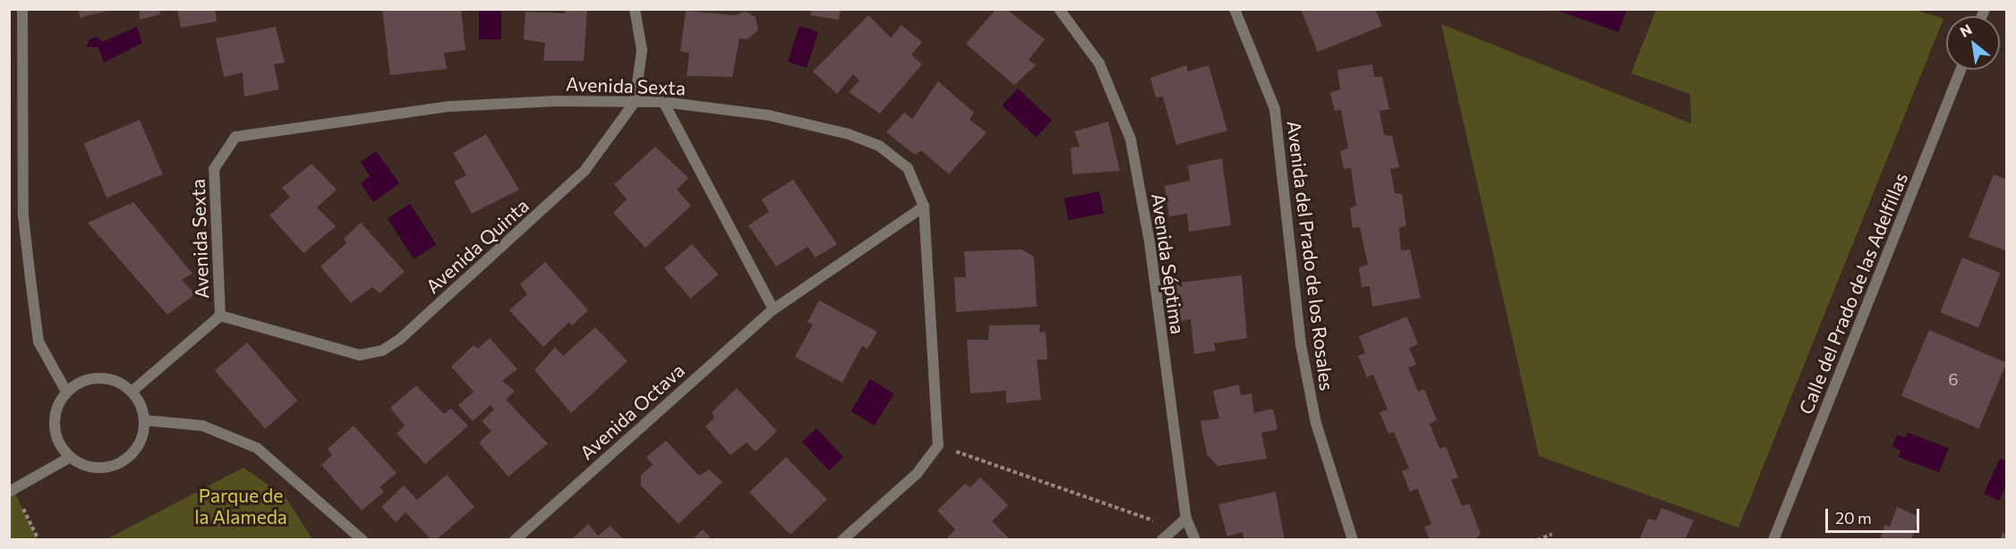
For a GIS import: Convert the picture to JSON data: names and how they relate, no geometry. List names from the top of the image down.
{
  "streets": {
    "street": [
      "Avenida Sexta",
      "Avenida Quinta",
      "Avenida del Prado de los Rosales",
      "Avenida Séptima",
      "Calle del Prado de las Adelfillas",
      "Avenida Octava"
    ]
  },
  "crossings": [
    ["Avenida Sexta", "Avenida Quinta"],
    ["Avenida Sexta", "Avenida Octava"]
  ],
  "parks": ["Parque de la Alameda"],
  "house_numbers": ["6"],
  "scale_bar": "20 m",
  "north": "top left"
}
